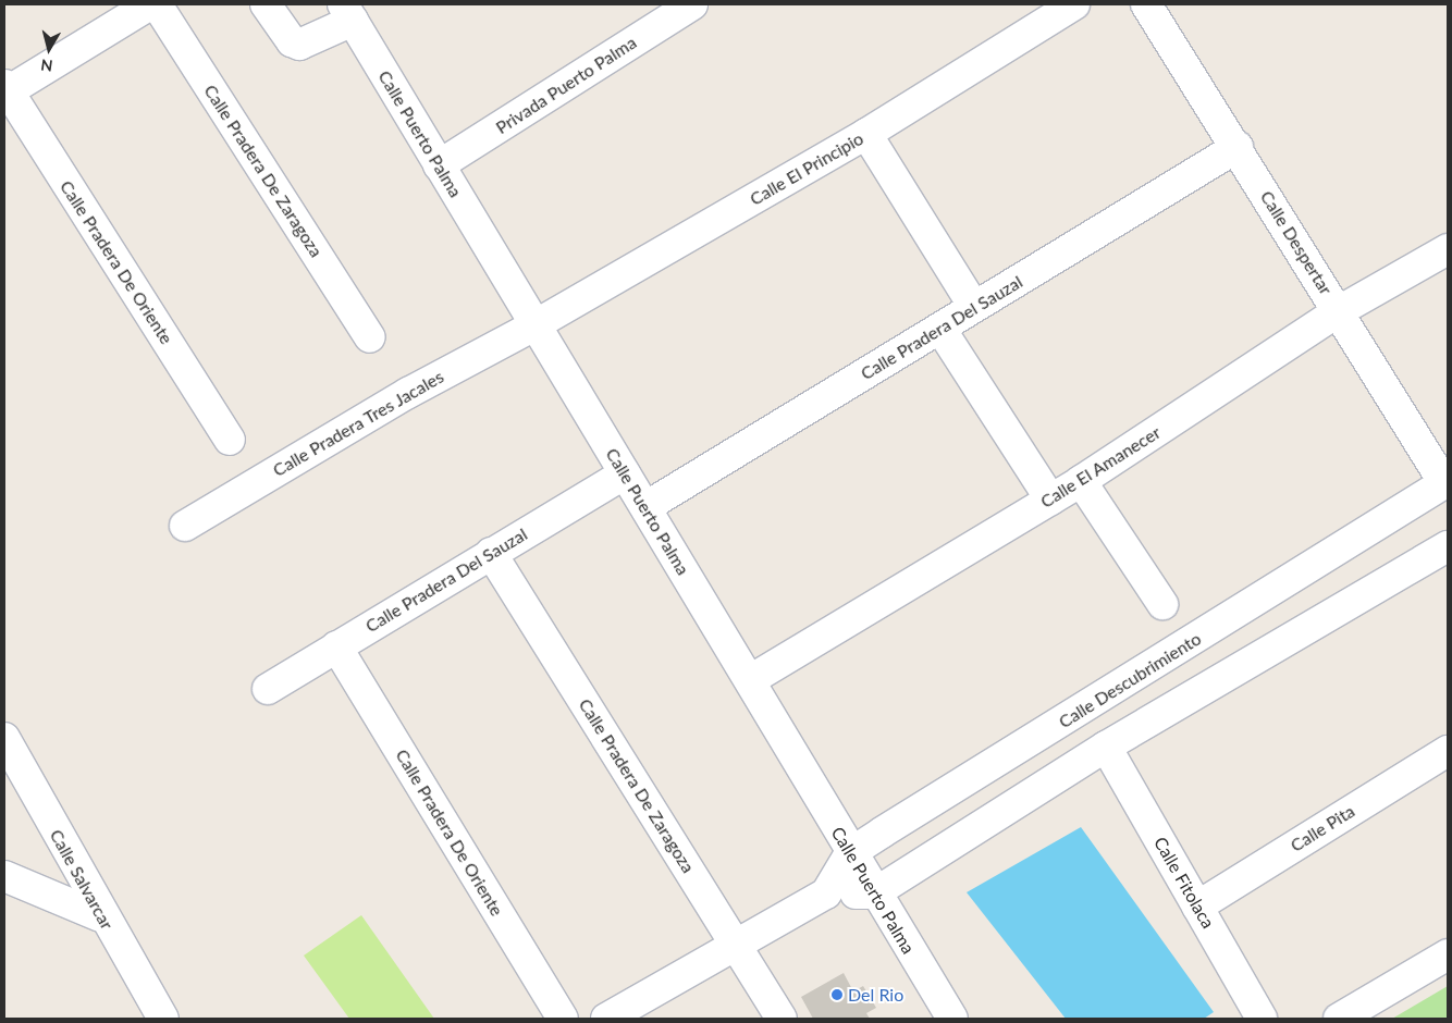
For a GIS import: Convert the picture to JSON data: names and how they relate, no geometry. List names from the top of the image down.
{
  "streets": {
    "street": [
      "Privada Puerto Palma",
      "Calle Puerto Palma",
      "Calle El Principio",
      "Calle Pradera De Zaragoza",
      "Calle Despertar",
      "Calle Pradera De Oriente",
      "Calle Pradera Del Sauzal",
      "Calle Pradera Tres Jacales",
      "Calle El Amanecer",
      "Calle Descubrimiento",
      "Calle Pita",
      "Calle Salvarcar",
      "Calle Fitolaca"
    ]
  },
  "crossings": [
    ["Privada Puerto Palma", "Calle Puerto Palma"],
    ["Calle Puerto Palma", "Calle El Principio"],
    ["Calle Puerto Palma", "Calle Pradera Del Sauzal"],
    ["Calle Puerto Palma", "Calle Pradera Tres Jacales"],
    ["Calle Puerto Palma", "Calle El Amanecer"],
    ["Calle Puerto Palma", "Calle Descubrimiento"],
    ["Calle El Principio", "Calle Pradera Tres Jacales"],
    ["Calle Pradera De Zaragoza", "Calle Pradera Del Sauzal"],
    ["Calle Pradera De Zaragoza", "Calle Descubrimiento"],
    ["Calle Despertar", "Calle Pradera Del Sauzal"],
    ["Calle Despertar", "Calle El Amanecer"],
    ["Calle Despertar", "Calle Descubrimiento"],
    ["Calle Pradera De Oriente", "Calle Pradera Del Sauzal"],
    ["Calle Pita", "Calle Fitolaca"]
  ],
  "places": ["Del Rio"],
  "north": "bottom"
}
